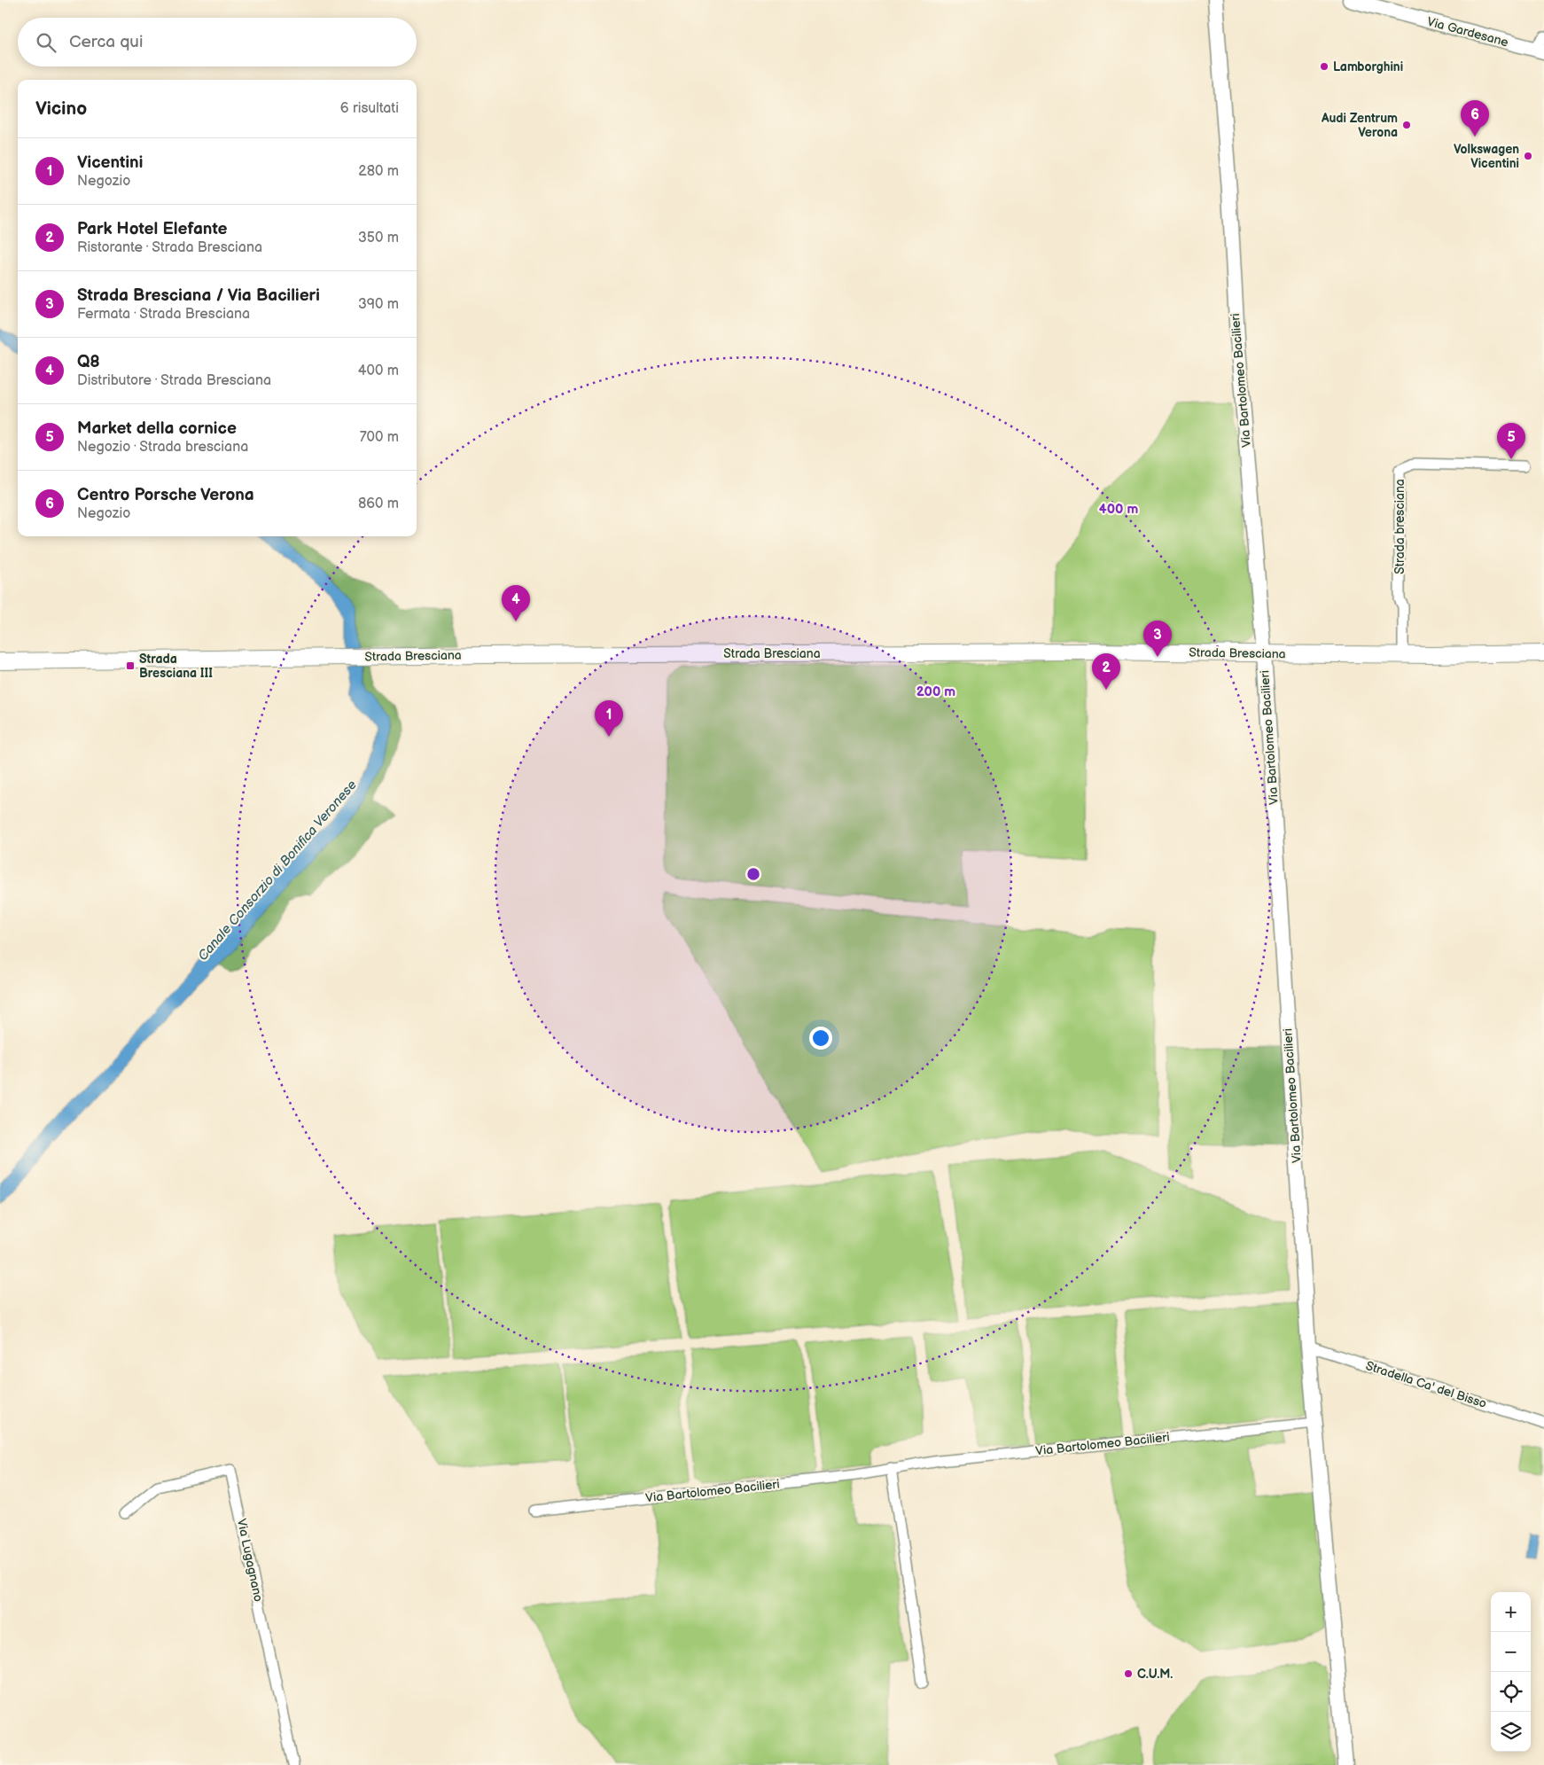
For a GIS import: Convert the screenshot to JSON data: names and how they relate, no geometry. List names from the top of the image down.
{
  "streets": {
    "main road": ["Strada Bresciana"],
    "street": [
      "Via Gardesane",
      "Via Bartolomeo Bacilieri",
      "Strada bresciana",
      "Stradella Ca' del Bisso",
      "Via Lugagnano"
    ]
  },
  "crossings": [
    ["Via Bartolomeo Bacilieri", "Strada Bresciana"],
    ["Via Bartolomeo Bacilieri", "Stradella Ca' del Bisso"],
    ["Strada bresciana", "Strada Bresciana"]
  ],
  "water": ["Canale Consorzio di Bonifica Veronese"],
  "places": {
    "other": [
      "Lamborghini",
      "Audi Zentrum Verona",
      "Volkswagen Vicentini",
      "C.U.M."
    ],
    "transit": ["Strada Bresciana III"]
  },
  "page": {
    "search": "Cerca qui",
    "heading": ["Vicino", "6 risultati"],
    "pins": [
      "6",
      "5",
      "4",
      "3",
      "2",
      "1"
    ],
    "list": [
      {
        "mark": "1",
        "name": "Vicentini",
        "note": "Negozio",
        "value": "280 m"
      },
      {
        "mark": "2",
        "name": "Park Hotel Elefante",
        "note": "Ristorante · Strada Bresciana",
        "value": "350 m"
      },
      {
        "mark": "3",
        "name": "Strada Bresciana / Via Bacilieri",
        "note": "Fermata · Strada Bresciana",
        "value": "390 m"
      },
      {
        "mark": "4",
        "name": "Q8",
        "note": "Distributore · Strada Bresciana",
        "value": "400 m"
      },
      {
        "mark": "5",
        "name": "Market della cornice",
        "note": "Negozio · Strada bresciana",
        "value": "700 m"
      },
      {
        "mark": "6",
        "name": "Centro Porsche Verona",
        "note": "Negozio",
        "value": "860 m"
      }
    ],
    "map_buttons": ["+", "−"]
  },
  "rings": ["400 m", "200 m"]
}
